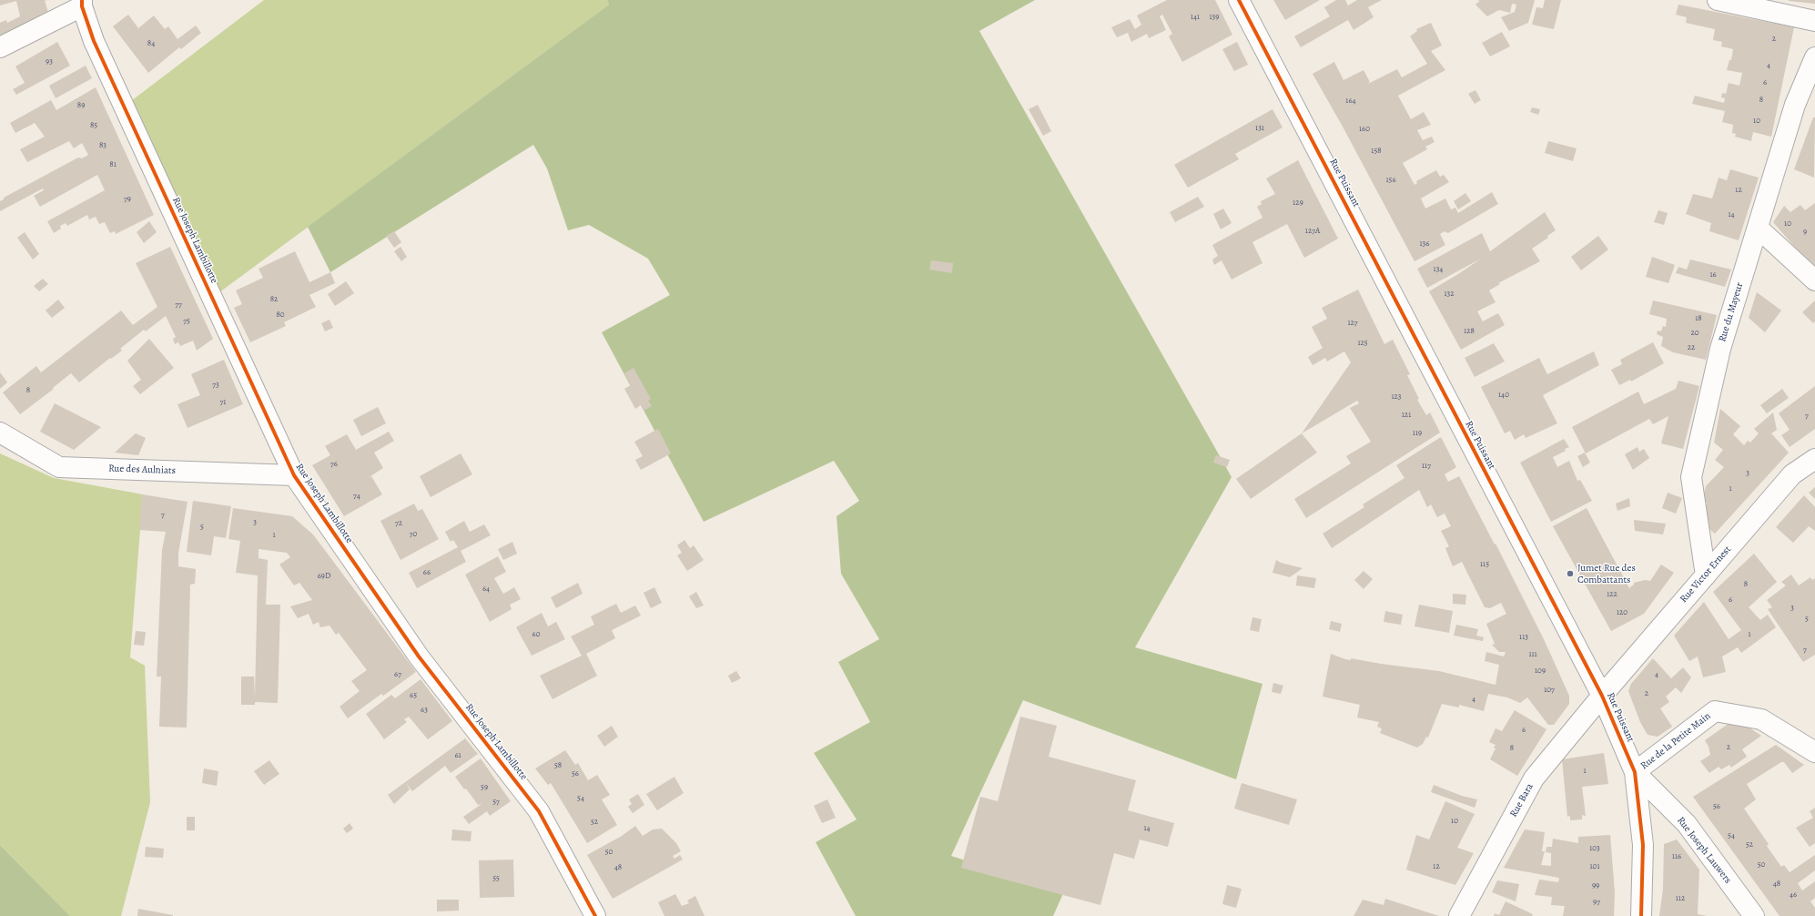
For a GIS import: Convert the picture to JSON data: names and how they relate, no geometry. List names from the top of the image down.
{
  "streets": {
    "street": [
      "Rue Puissant",
      "Rue Joseph Lambillotte",
      "Rue du Mayeur",
      "Rue des Aulniats",
      "Rue Victor Ernest",
      "Rue de la Petite Main",
      "Rue Bara",
      "Rue Joseph Lauwers"
    ]
  },
  "crossings": [
    ["Rue Puissant", "Rue Victor Ernest"],
    ["Rue Puissant", "Rue de la Petite Main"],
    ["Rue Puissant", "Rue Bara"],
    ["Rue Puissant", "Rue Joseph Lauwers"],
    ["Rue Joseph Lambillotte", "Rue des Aulniats"],
    ["Rue du Mayeur", "Rue Victor Ernest"],
    ["Rue Victor Ernest", "Rue Bara"],
    ["Rue de la Petite Main", "Rue Joseph Lauwers"]
  ],
  "places": ["Jumet Rue des Combattants"],
  "house_numbers": [
    "141",
    "139",
    "2",
    "84",
    "93",
    "4",
    "6",
    "8",
    "164",
    "89",
    "10",
    "85",
    "131",
    "160",
    "83",
    "158",
    "81",
    "156",
    "12",
    "79",
    "129",
    "14",
    "10",
    "127A",
    "9",
    "136",
    "134",
    "16",
    "132",
    "82",
    "77",
    "80",
    "18",
    "75",
    "127",
    "128",
    "20",
    "125",
    "22",
    "73",
    "8",
    "140",
    "123",
    "71",
    "121",
    "7",
    "119",
    "76",
    "117",
    "3",
    "1",
    "74",
    "7",
    "3",
    "72",
    "5",
    "70",
    "1",
    "115",
    "66",
    "69D",
    "8",
    "64",
    "122",
    "6",
    "3",
    "120",
    "5",
    "60",
    "1",
    "113",
    "7",
    "111",
    "109",
    "67",
    "4",
    "107",
    "2",
    "65",
    "4",
    "63",
    "6",
    "2",
    "8",
    "61",
    "58",
    "1",
    "56",
    "59",
    "54",
    "57",
    "56",
    "10",
    "52",
    "14",
    "54",
    "52",
    "103",
    "50",
    "116",
    "50",
    "12",
    "101",
    "48",
    "55",
    "48",
    "99",
    "46",
    "112",
    "97"
  ]
}
